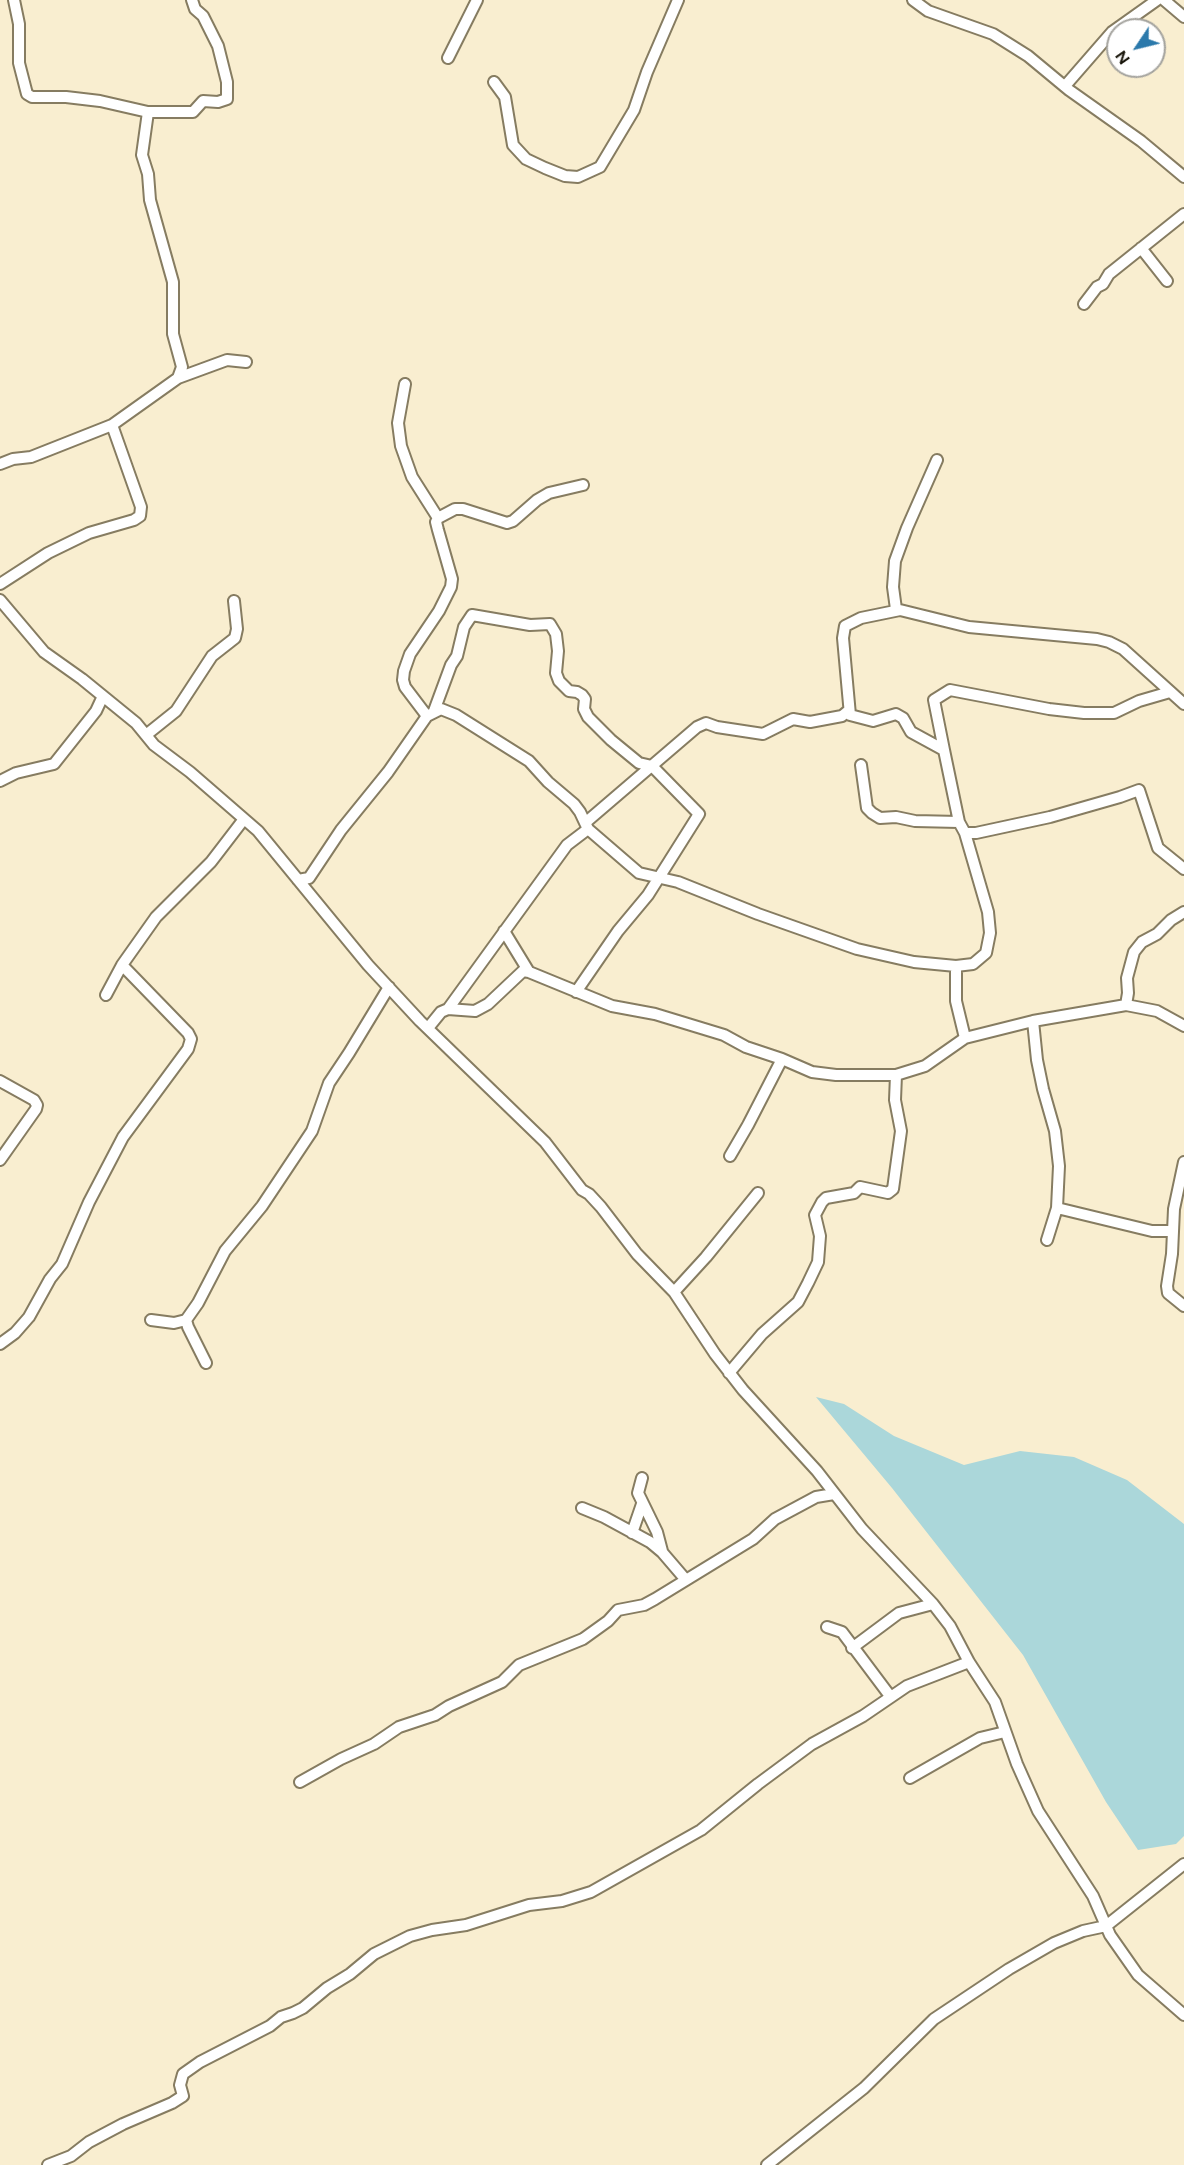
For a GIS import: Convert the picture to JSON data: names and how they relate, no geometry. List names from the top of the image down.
{
  "north": "bottom left"
}
